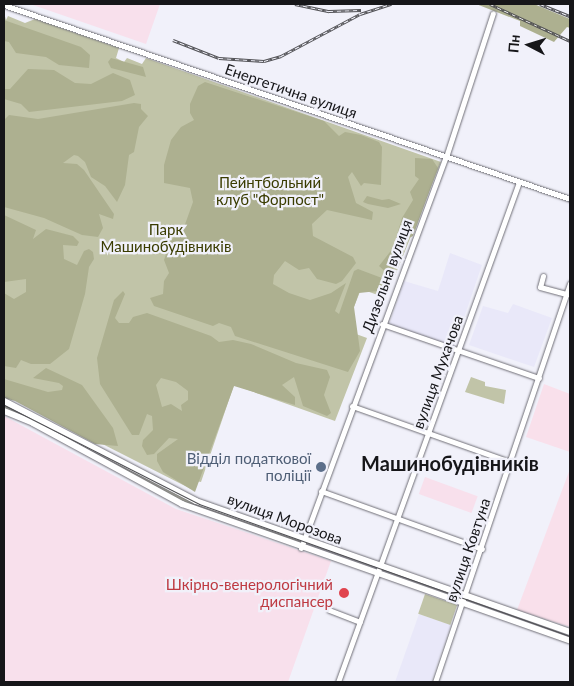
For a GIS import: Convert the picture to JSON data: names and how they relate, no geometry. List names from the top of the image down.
{
  "streets": {
    "main road": ["вулиця Морозова"],
    "street": [
      "Енергетична вулиця",
      "Дизельна вулиця",
      "вулиця Мухачова",
      "вулиця Ковтуна"
    ]
  },
  "crossings": [
    ["Енергетична вулиця", "Дизельна вулиця"],
    ["Енергетична вулиця", "вулиця Мухачова"],
    ["Дизельна вулиця", "вулиця Морозова"],
    ["вулиця Мухачова", "вулиця Морозова"],
    ["вулиця Морозова", "вулиця Ковтуна"]
  ],
  "districts": ["Машинобудівників"],
  "parks": ["Пейнтбольний клуб \"Форпост\"", "Парк Машинобудівників"],
  "places": ["Відділ податкової поліції", "Шкірно-венерологічний диспансер"],
  "north": "left"
}
